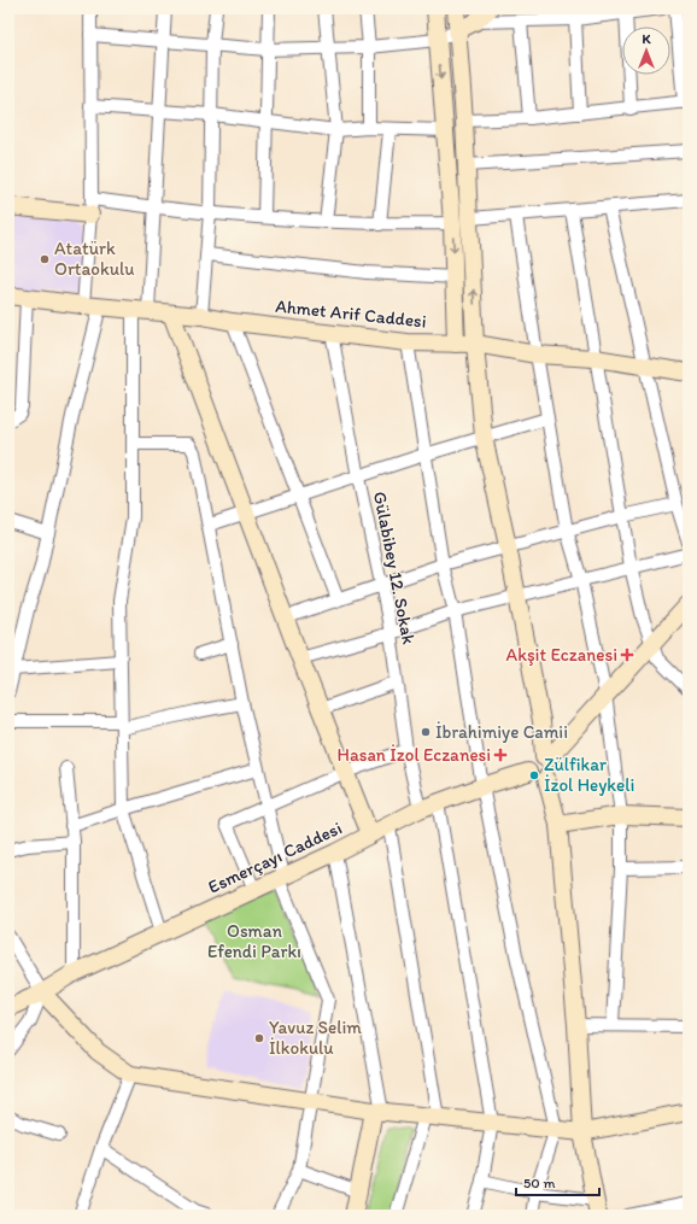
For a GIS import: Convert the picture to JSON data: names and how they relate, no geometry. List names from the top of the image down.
{
  "streets": {
    "street": ["Ahmet Arif Caddesi", "Gülabibey 12. Sokak", "Esmerçayı Caddesi"]
  },
  "crossings": [
    ["Ahmet Arif Caddesi", "Gülabibey 12. Sokak"],
    ["Gülabibey 12. Sokak", "Esmerçayı Caddesi"]
  ],
  "parks": ["Osman Efendi Parkı"],
  "places": {
    "other": [
      "Atatürk Ortaokulu",
      "İbrahimiye Camii",
      "Zülfikar İzol Heykeli",
      "Yavuz Selim İlkokulu"
    ],
    "health": ["Akşit Eczanesi", "Hasan İzol Eczanesi"]
  },
  "scale_bar": "50 m",
  "north": "top"
}
